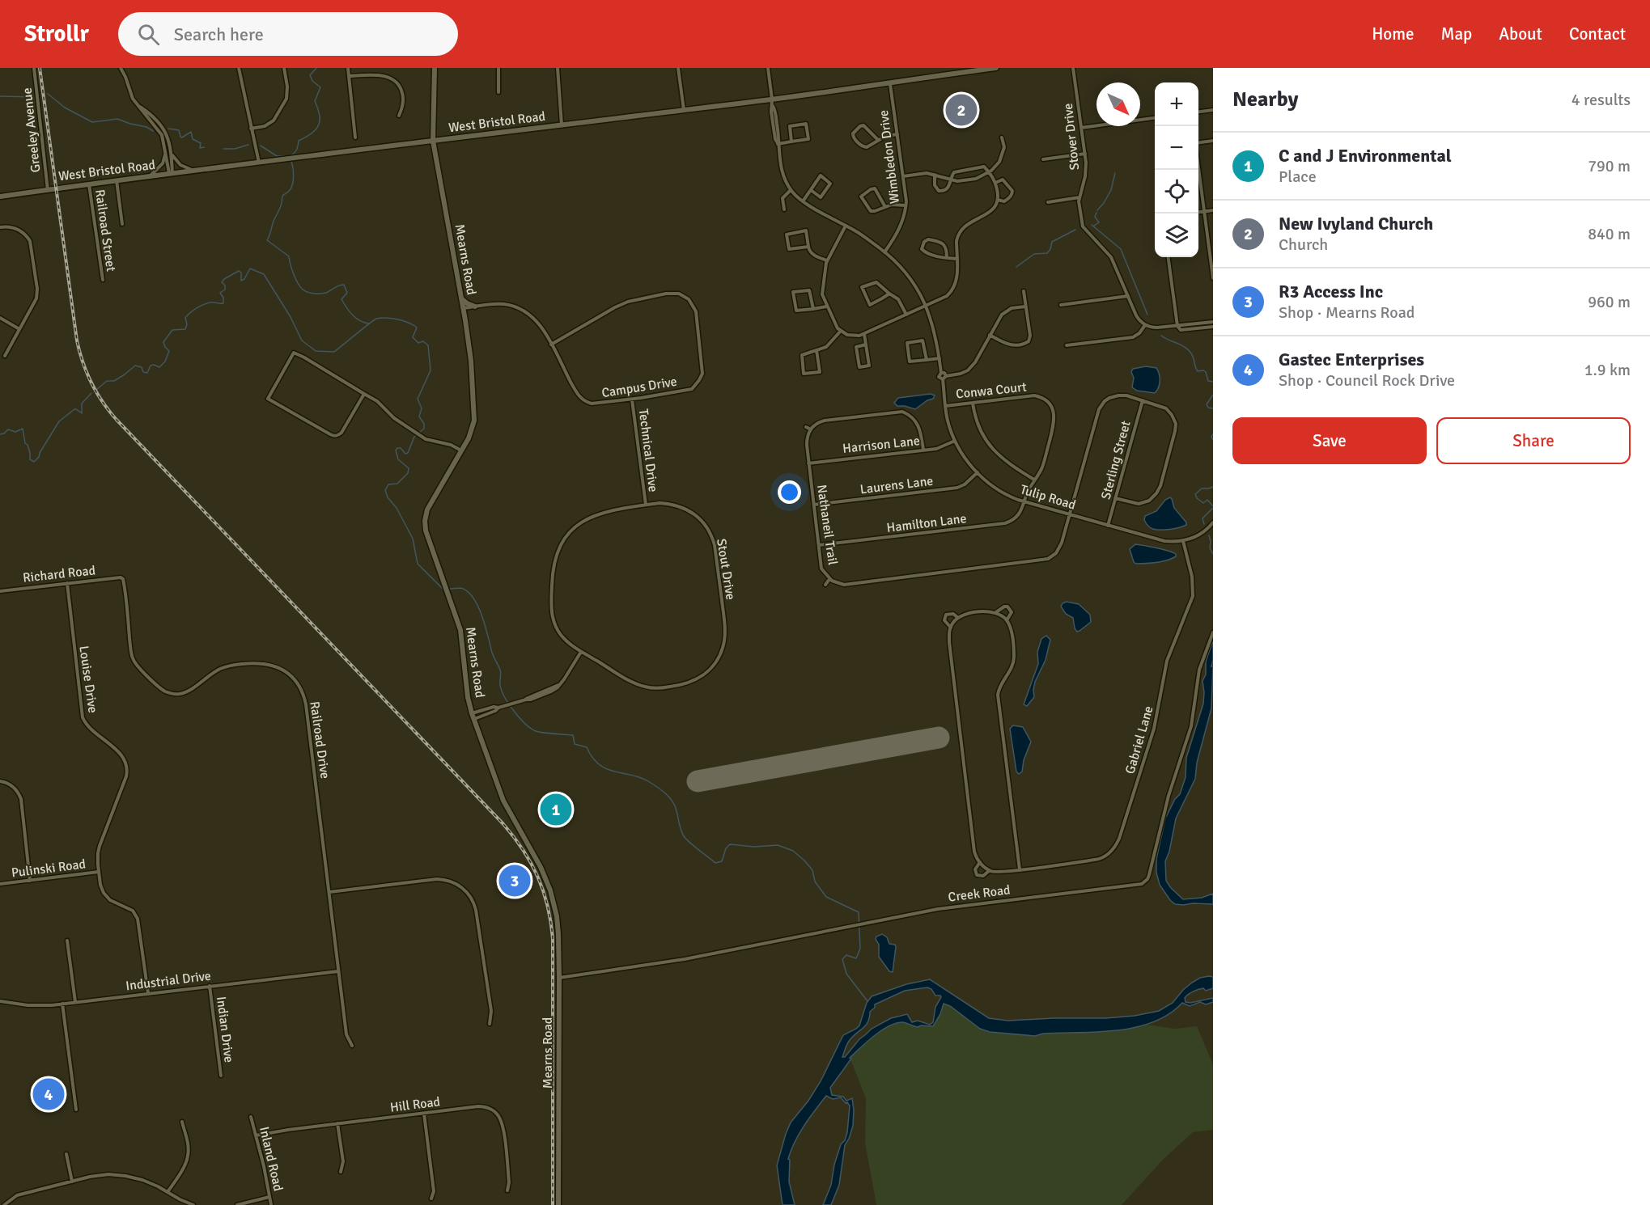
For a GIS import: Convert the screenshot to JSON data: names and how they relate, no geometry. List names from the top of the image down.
{
  "streets": {
    "street": [
      "West Bristol Road",
      "Greeley Avenue",
      "Stover Drive",
      "Wimbledon Drive",
      "Railroad Street",
      "Mearns Road",
      "Campus Drive",
      "Conwa Court",
      "Harrison Lane",
      "Technical Drive",
      "Sterling Street",
      "Laurens Lane",
      "Tulip Road",
      "Hamilton Lane",
      "Nathaneil Trail",
      "Stout Drive",
      "Richard Road",
      "Louise Drive",
      "Railroad Drive",
      "Gabriel Lane",
      "Pulinski Road",
      "Creek Road",
      "Industrial Drive",
      "Indian Drive",
      "Hill Road",
      "Inland Road"
    ]
  },
  "crossings": [
    ["West Bristol Road", "Greeley Avenue"],
    ["West Bristol Road", "Wimbledon Drive"],
    ["West Bristol Road", "Railroad Street"],
    ["West Bristol Road", "Mearns Road"],
    ["Mearns Road", "Campus Drive"],
    ["Mearns Road", "Creek Road"],
    ["Campus Drive", "Technical Drive"],
    ["Conwa Court", "Tulip Road"],
    ["Conwa Court", "Hamilton Lane"],
    ["Harrison Lane", "Tulip Road"],
    ["Harrison Lane", "Nathaneil Trail"],
    ["Technical Drive", "Stout Drive"],
    ["Sterling Street", "Tulip Road"],
    ["Sterling Street", "Nathaneil Trail"],
    ["Laurens Lane", "Tulip Road"],
    ["Laurens Lane", "Nathaneil Trail"],
    ["Tulip Road", "Hamilton Lane"],
    ["Tulip Road", "Nathaneil Trail"],
    ["Tulip Road", "Gabriel Lane"],
    ["Hamilton Lane", "Nathaneil Trail"],
    ["Richard Road", "Louise Drive"],
    ["Richard Road", "Railroad Drive"],
    ["Louise Drive", "Pulinski Road"],
    ["Louise Drive", "Industrial Drive"],
    ["Railroad Drive", "Industrial Drive"],
    ["Industrial Drive", "Indian Drive"],
    ["Hill Road", "Inland Road"]
  ],
  "north": "bottom right",
  "page": {
    "header": "Strollr",
    "search": "Search here",
    "nav": [
      "Home",
      "Map",
      "About",
      "Contact"
    ],
    "heading": ["Nearby", "4 results"],
    "map_buttons": ["+", "−"],
    "pins": [
      "2",
      "1",
      "3",
      "4"
    ],
    "list": [
      {
        "mark": "1",
        "name": "C and J Environmental",
        "note": "Place",
        "value": "790 m"
      },
      {
        "mark": "2",
        "name": "New Ivyland Church",
        "note": "Church",
        "value": "840 m"
      },
      {
        "mark": "3",
        "name": "R3 Access Inc",
        "note": "Shop · Mearns Road",
        "value": "960 m"
      },
      {
        "mark": "4",
        "name": "Gastec Enterprises",
        "note": "Shop · Council Rock Drive",
        "value": "1.9 km"
      }
    ],
    "buttons": ["Save", "Share"]
  }
}
